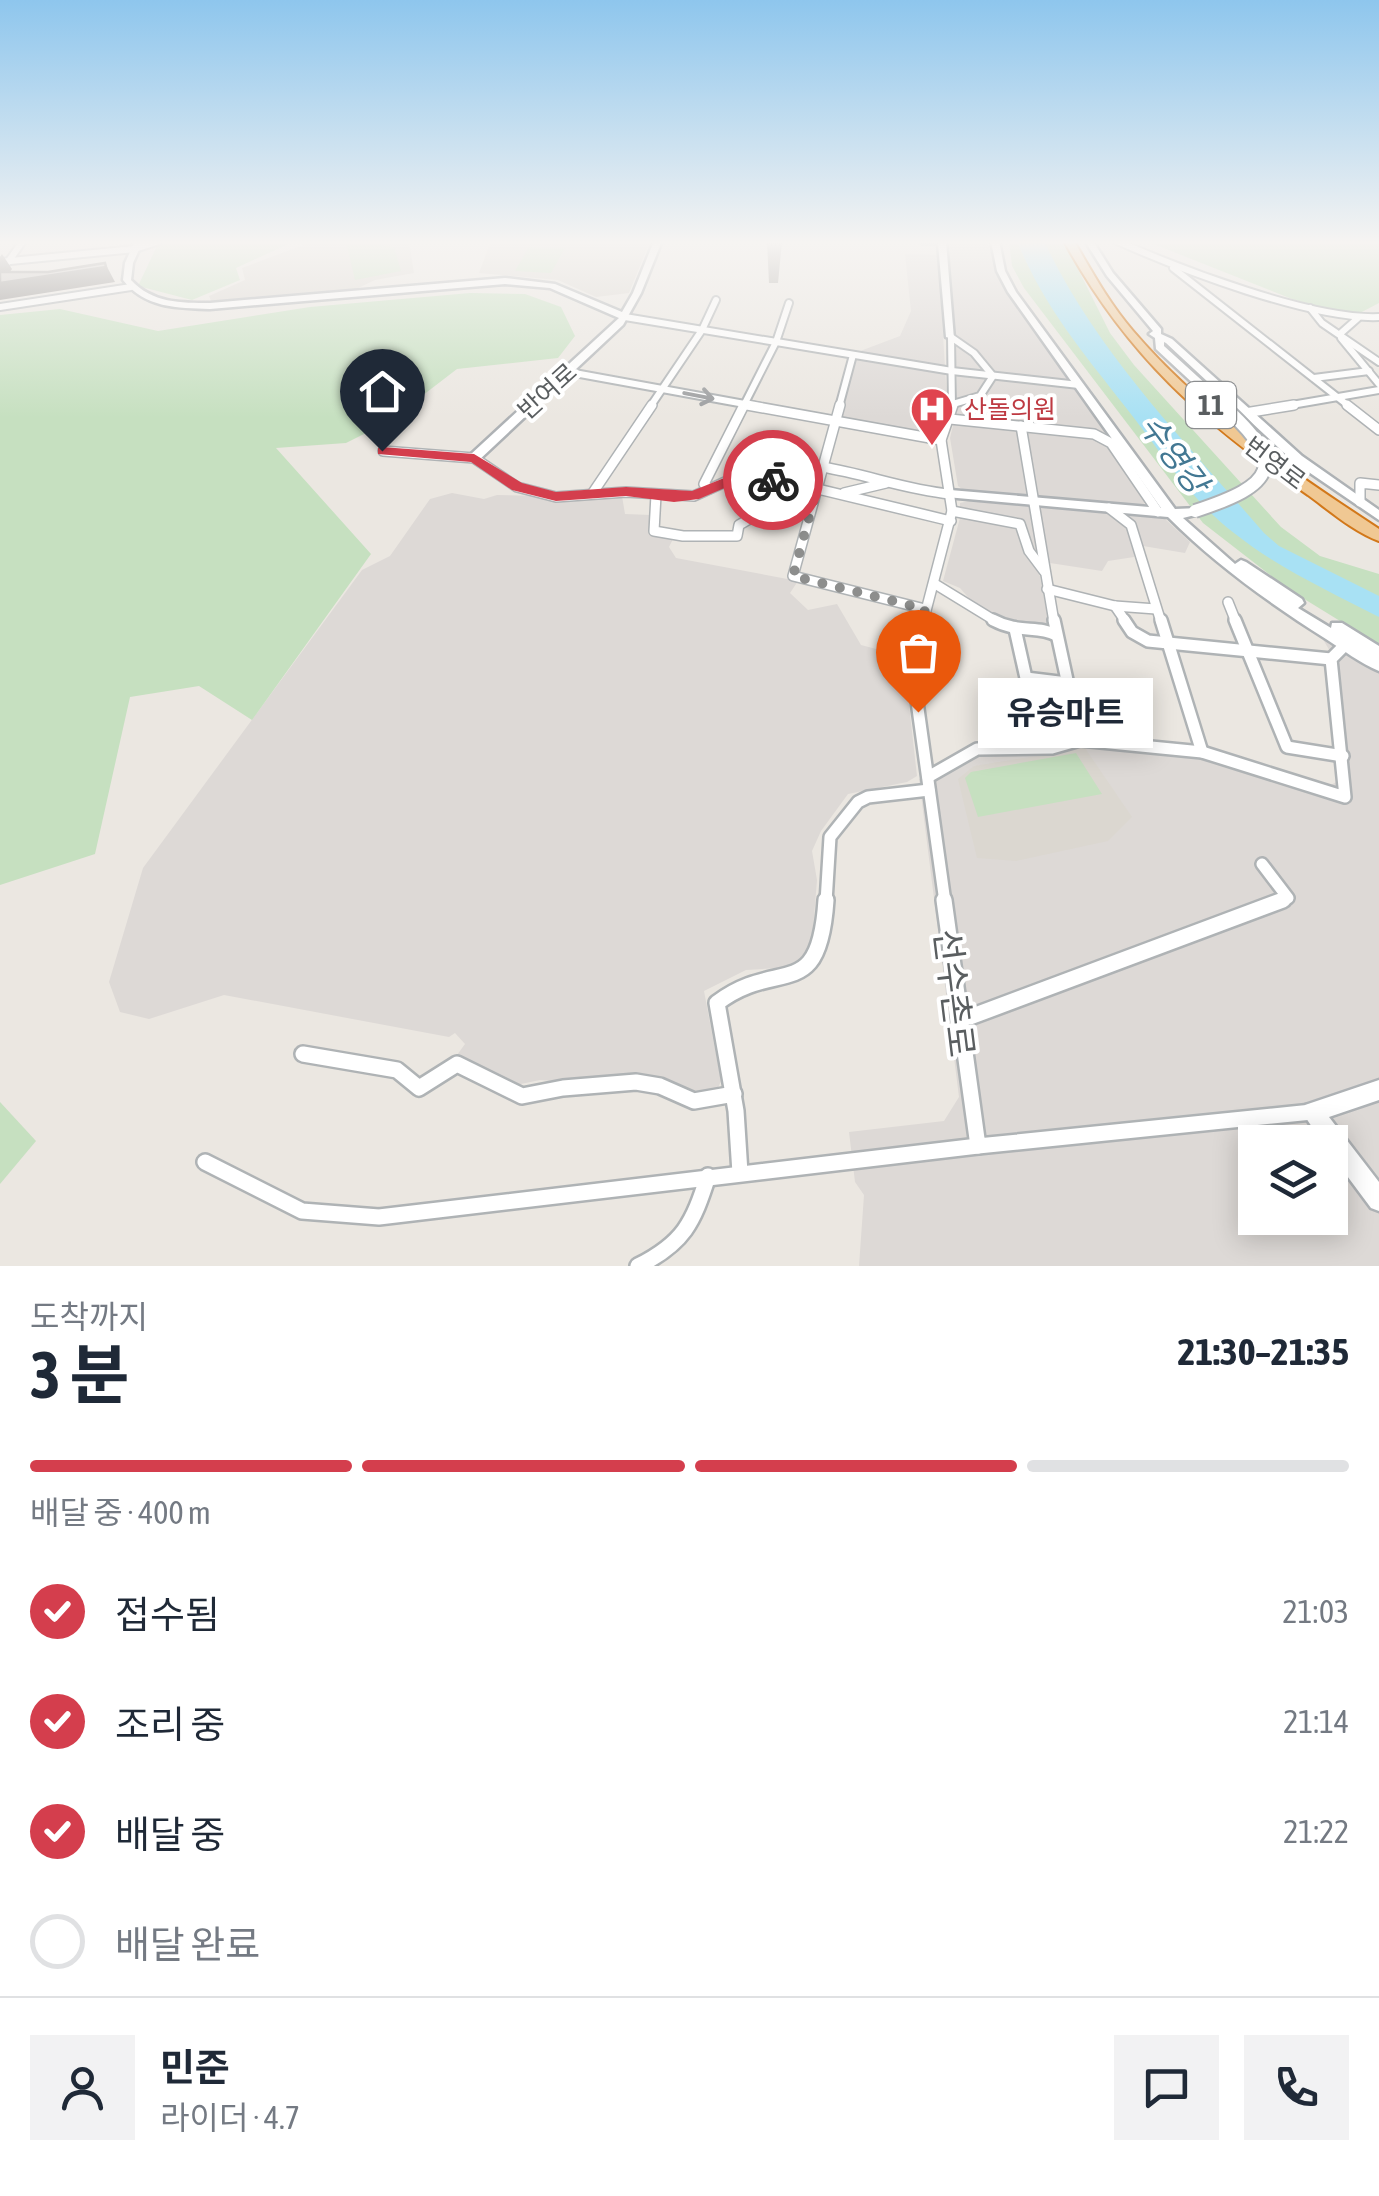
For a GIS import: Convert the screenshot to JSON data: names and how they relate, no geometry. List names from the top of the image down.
{
  "streets": {
    "highway": ["11", "번영로"],
    "main road": ["반여로"],
    "street": ["선수촌로"]
  },
  "water": ["수영강"],
  "places": {
    "hospital": ["산돌의원"],
    "other": ["유승마트"]
  },
  "page": {
    "bubble": "유승마트",
    "heading": ["3 분", "도착까지", "21:30–21:35"],
    "panel": ["민준", "라이더 · 4.7"],
    "bar": "배달 중 · 400 m",
    "list": [
      ["접수됨", "21:03"],
      ["조리 중", "21:14"],
      ["배달 중", "21:22"],
      "배달 완료"
    ]
  }
}
